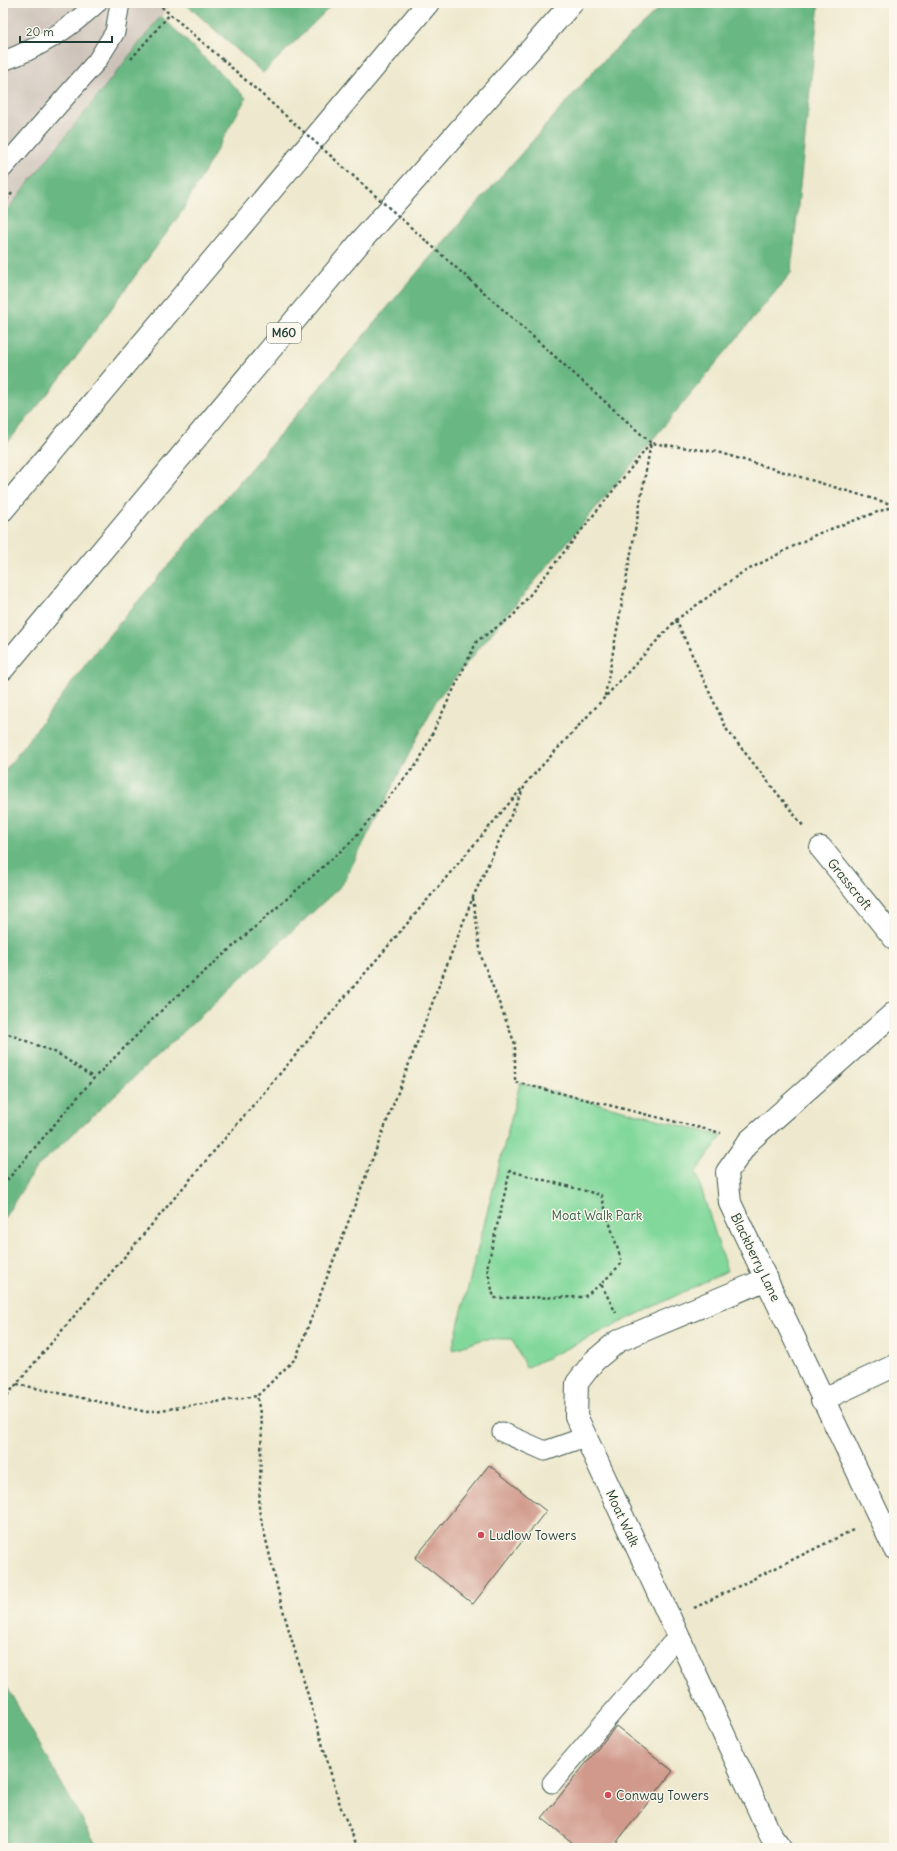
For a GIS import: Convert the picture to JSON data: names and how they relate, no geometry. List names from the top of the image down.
{
  "streets": {
    "main road": [
      "M60",
      "Grasscroft",
      "Blackberry Lane",
      "Moat Walk"
    ]
  },
  "crossings": [
    ["Blackberry Lane", "Moat Walk"]
  ],
  "parks": ["Moat Walk Park"],
  "places": ["Ludlow Towers", "Conway Towers"],
  "scale_bar": "20 m"
}
